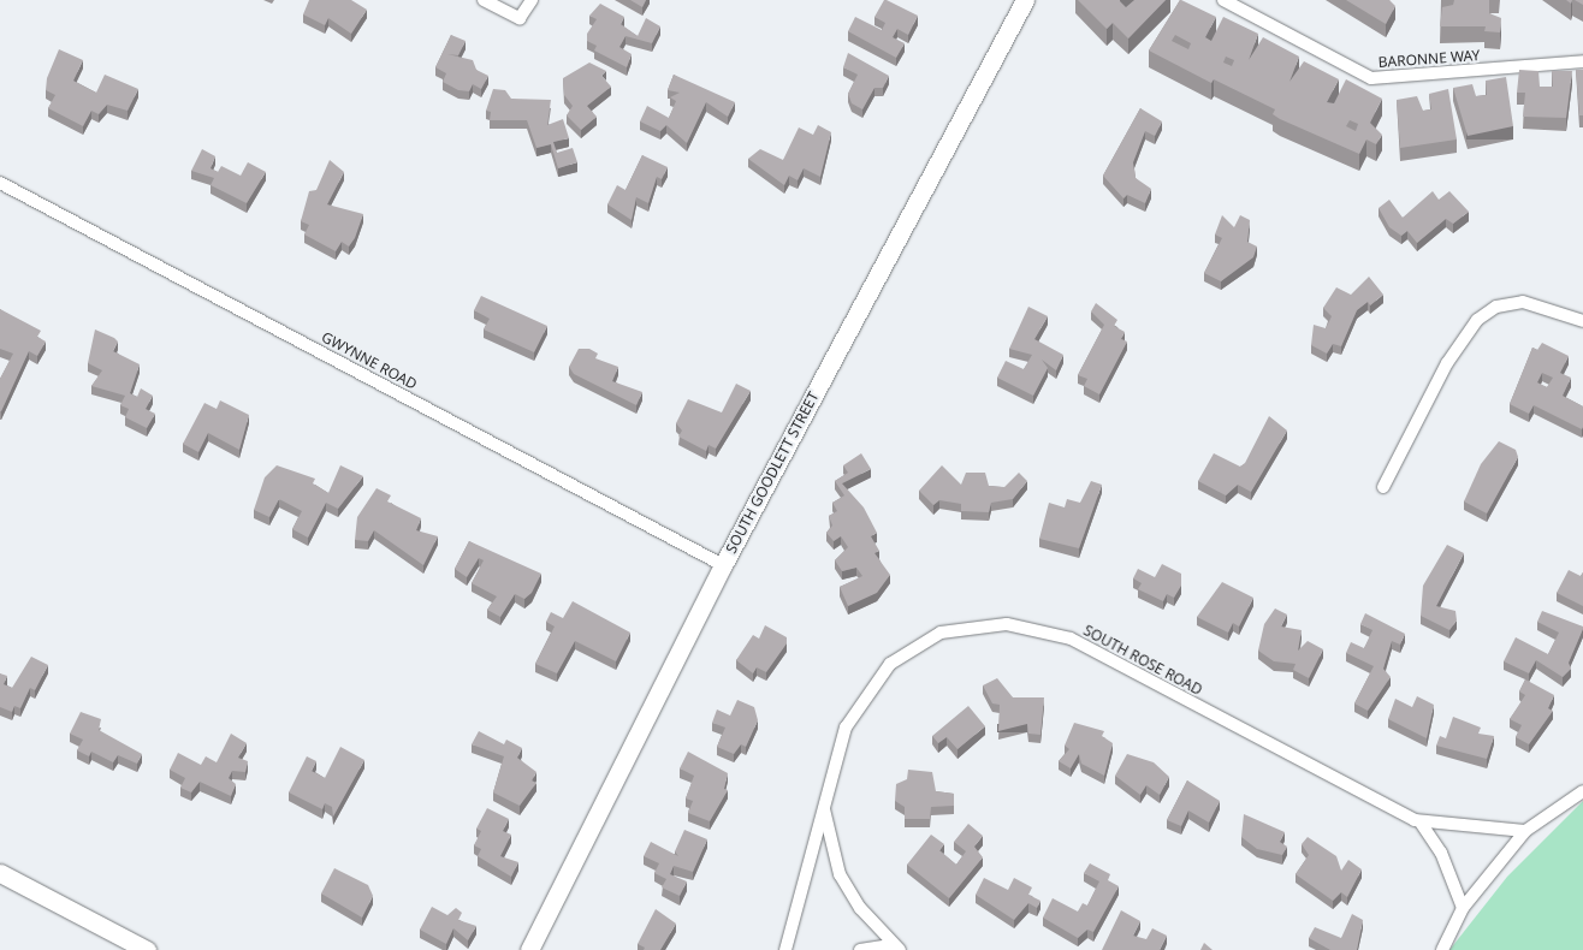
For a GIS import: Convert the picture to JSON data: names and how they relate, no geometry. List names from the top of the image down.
{
  "streets": {
    "main road": ["SOUTH GOODLETT STREET"],
    "street": ["BARONNE WAY", "GWYNNE ROAD", "SOUTH ROSE ROAD"]
  },
  "crossings": [
    ["GWYNNE ROAD", "SOUTH GOODLETT STREET"]
  ]
}
